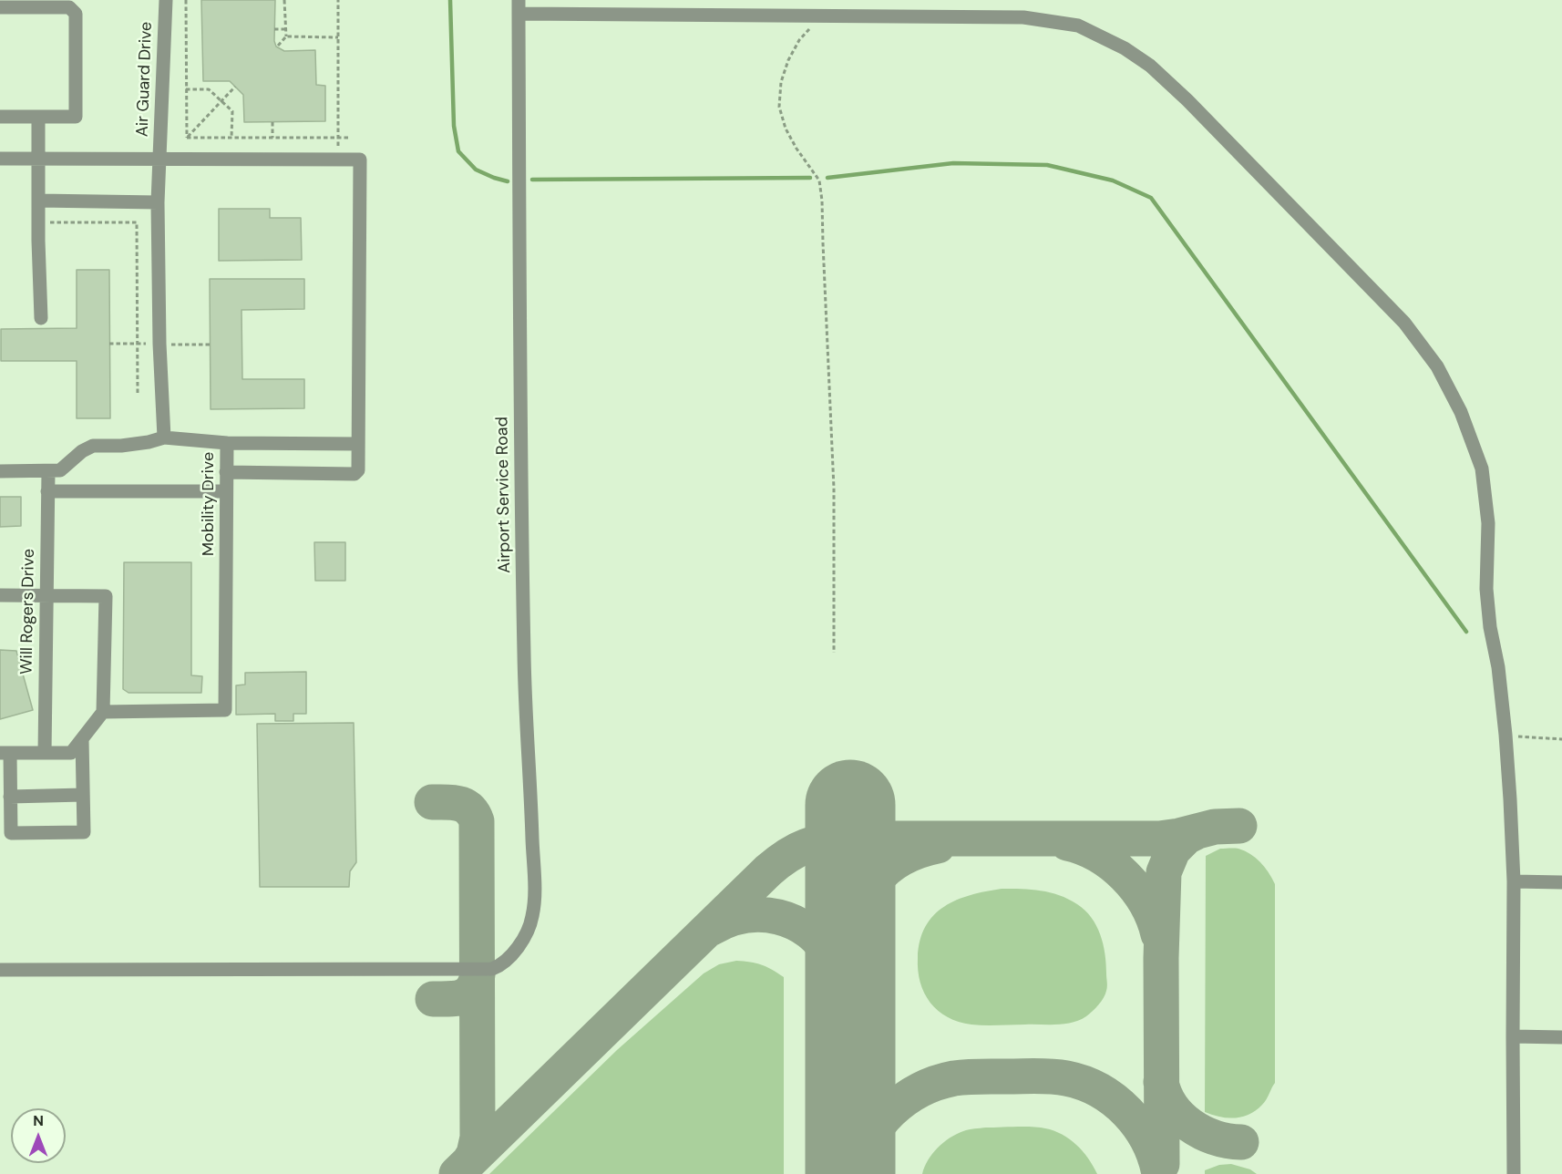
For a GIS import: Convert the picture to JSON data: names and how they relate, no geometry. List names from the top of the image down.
{
  "streets": {
    "lane": [
      "Air Guard Drive",
      "Airport Service Road",
      "Mobility Drive",
      "Will Rogers Drive"
    ]
  },
  "crossings": [
    ["Mobility Drive", "Will Rogers Drive"]
  ],
  "north": "top"
}
